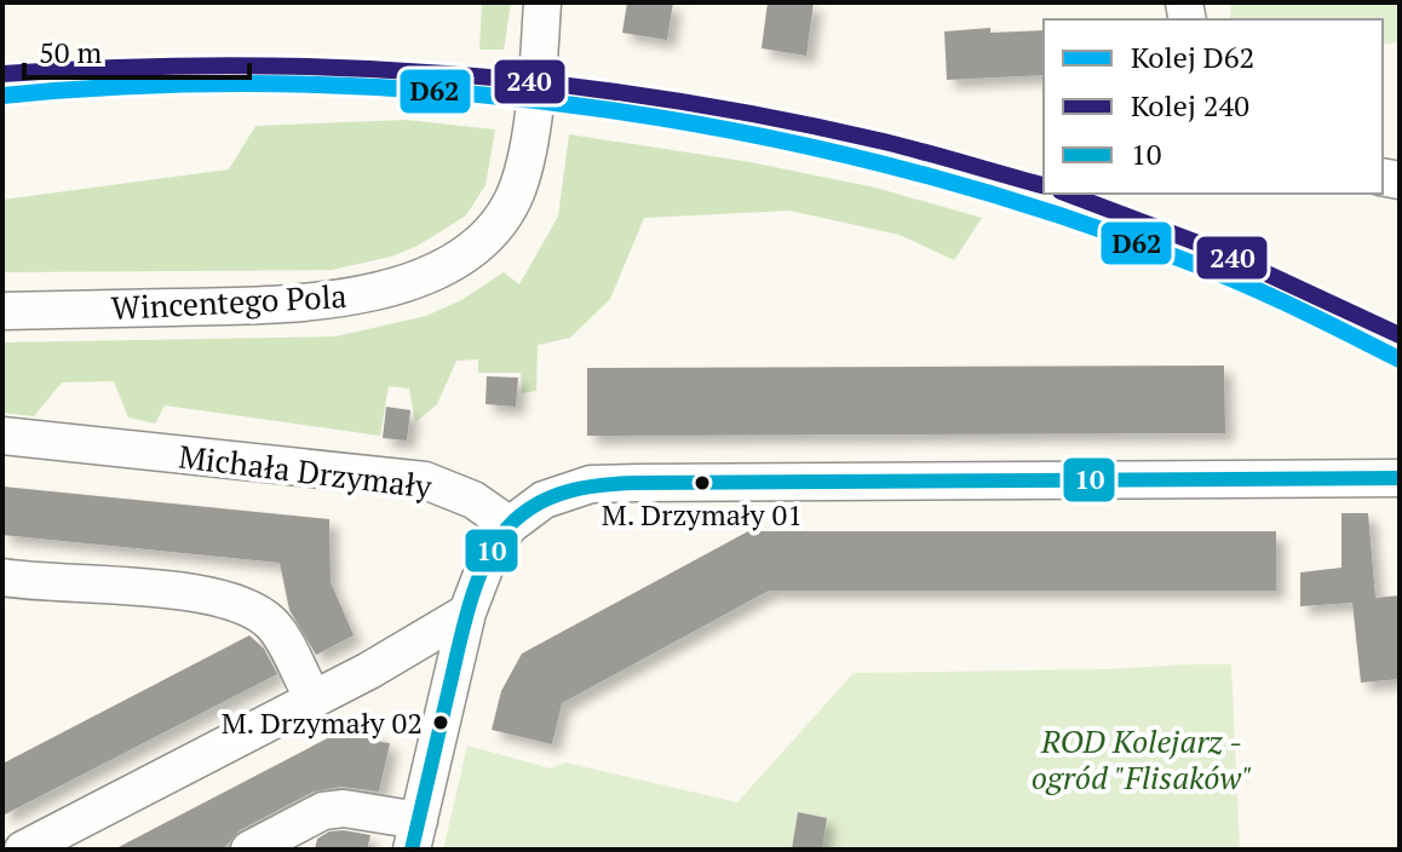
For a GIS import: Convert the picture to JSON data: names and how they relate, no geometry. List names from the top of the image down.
{
  "streets": {
    "street": ["Wincentego Pola", "Michała Drzymały"]
  },
  "parks": ["ROD Kolejarz - ogród \"Flisaków\""],
  "places": ["M. Drzymały 01", "M. Drzymały 02"],
  "lines": ["rail line 240", "rail line D62", "transit line 10"],
  "legend": ["Kolej D62", "Kolej 240", "10"],
  "scale_bar": "50 m"
}
